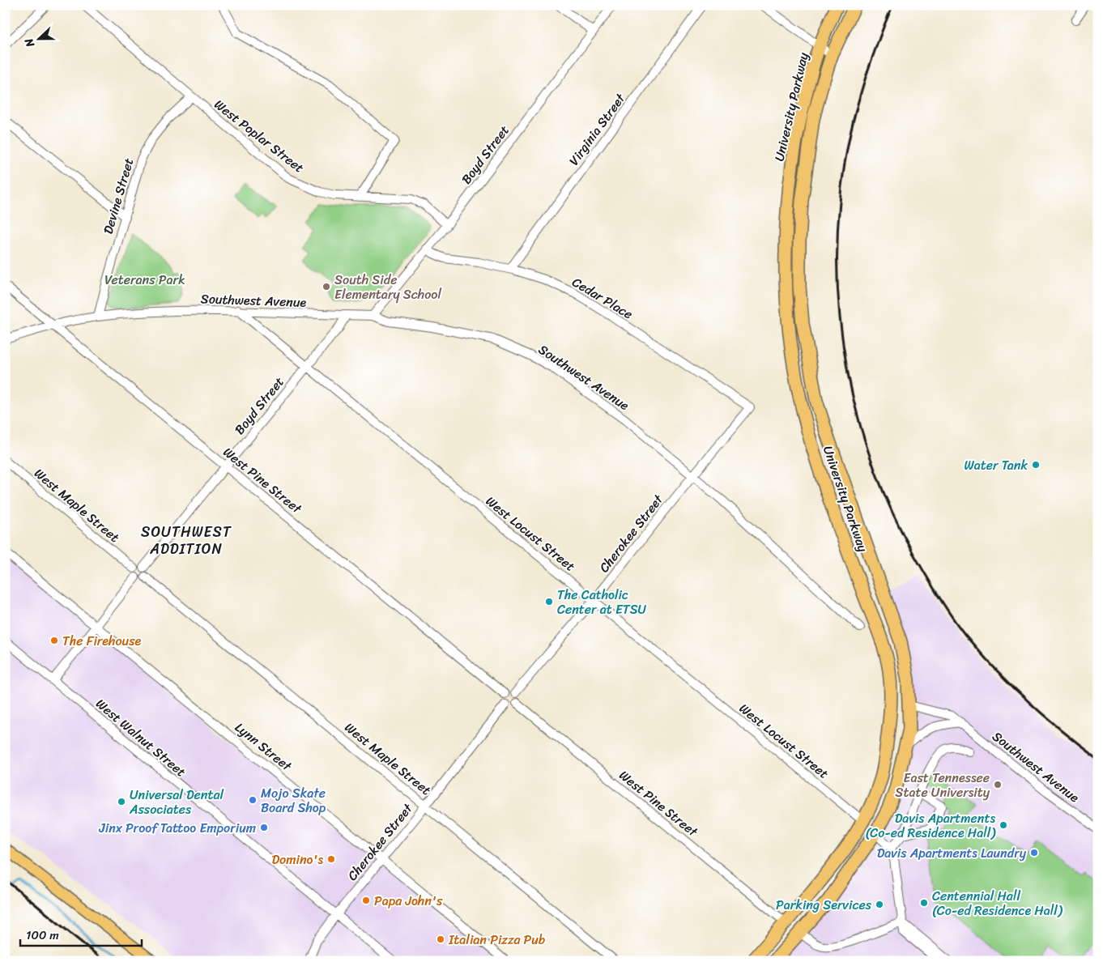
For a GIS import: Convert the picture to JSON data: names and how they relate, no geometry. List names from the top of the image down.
{
  "streets": {
    "highway": ["University Parkway"],
    "street": [
      "Virginia Street",
      "West Poplar Street",
      "Boyd Street",
      "Devine Street",
      "Cedar Place",
      "Southwest Avenue",
      "West Pine Street",
      "West Maple Street",
      "West Locust Street",
      "Cherokee Street",
      "West Walnut Street",
      "Lynn Street"
    ]
  },
  "crossings": [
    ["University Parkway", "Southwest Avenue"],
    ["University Parkway", "West Pine Street"],
    ["University Parkway", "West Locust Street"],
    ["Virginia Street", "Cedar Place"],
    ["West Poplar Street", "Boyd Street"],
    ["West Poplar Street", "Devine Street"],
    ["Boyd Street", "Cedar Place"],
    ["Boyd Street", "Southwest Avenue"],
    ["Boyd Street", "West Pine Street"],
    ["Boyd Street", "West Maple Street"],
    ["Boyd Street", "West Locust Street"],
    ["Devine Street", "Southwest Avenue"],
    ["Cedar Place", "Cherokee Street"],
    ["Southwest Avenue", "West Pine Street"],
    ["Southwest Avenue", "West Locust Street"],
    ["Southwest Avenue", "Cherokee Street"],
    ["West Pine Street", "Cherokee Street"],
    ["West Maple Street", "Cherokee Street"],
    ["West Locust Street", "Cherokee Street"],
    ["Cherokee Street", "West Walnut Street"],
    ["Cherokee Street", "Lynn Street"]
  ],
  "districts": ["SOUTHWEST ADDITION"],
  "parks": ["Veterans Park"],
  "places": [
    "South Side Elementary School",
    "Water Tank",
    "The Catholic Center at ETSU",
    "The Firehouse",
    "East Tennessee State University",
    "Mojo Skate Board Shop",
    "Universal Dental Associates",
    "Davis Apartments (Co-ed Residence Hall)",
    "Jinx Proof Tattoo Emporium",
    "Davis Apartments Laundry",
    "Domino's",
    "Papa John's",
    "Centennial Hall (Co-ed Residence Hall)",
    "Parking Services",
    "Italian Pizza Pub"
  ],
  "scale_bar": "100 m",
  "north": "left"
}
